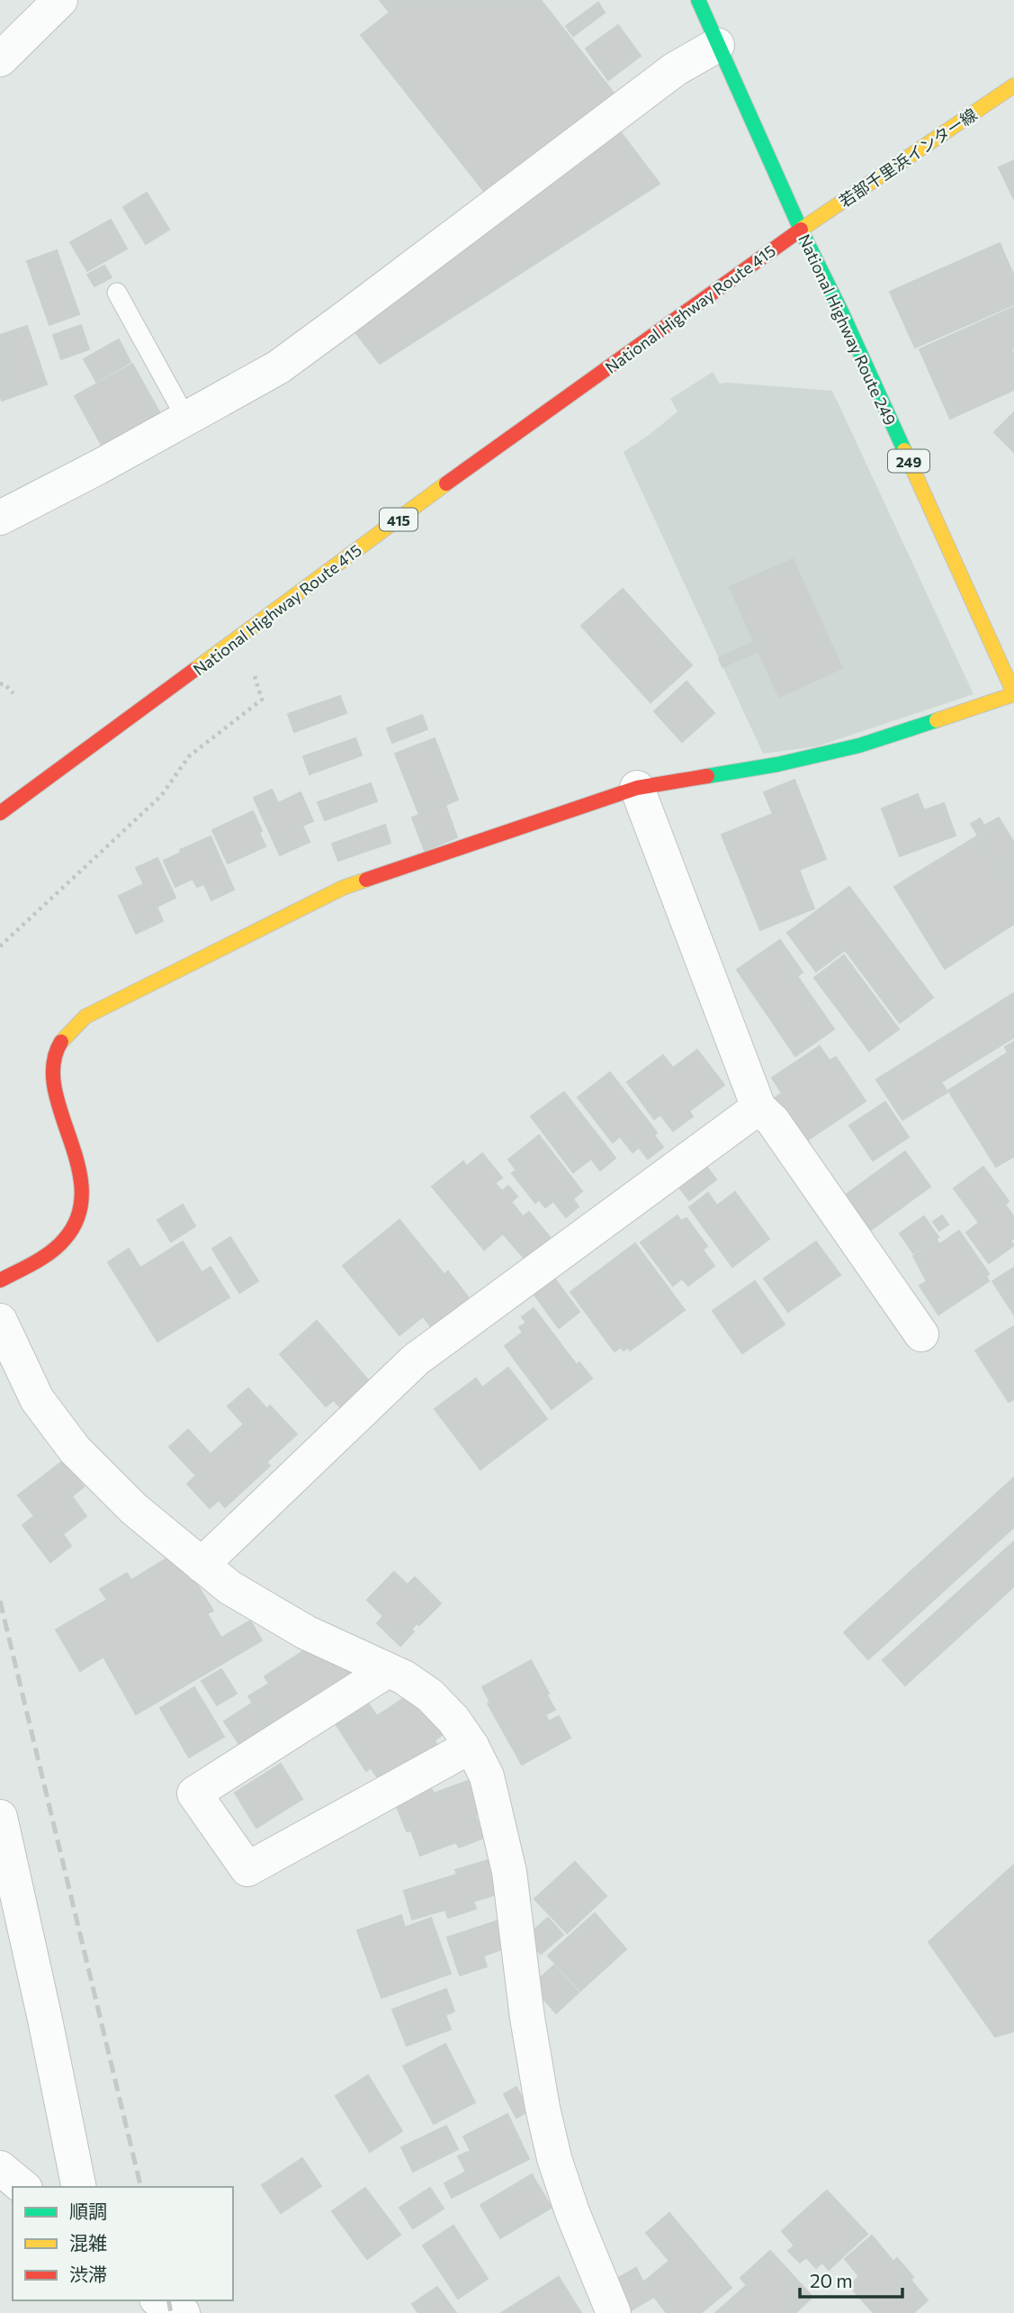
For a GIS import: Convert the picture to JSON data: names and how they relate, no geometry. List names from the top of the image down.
{
  "streets": {
    "main road": [
      "若部千里浜インター線",
      "National Highway Route 415",
      "National Highway Route 249",
      "249",
      "415"
    ]
  },
  "crossings": [
    ["若部千里浜インター線", "National Highway Route 415"],
    ["若部千里浜インター線", "National Highway Route 249"],
    ["National Highway Route 415", "National Highway Route 249"]
  ],
  "legend": ["順調", "混雑", "渋滞"],
  "scale_bar": "20 m"
}
